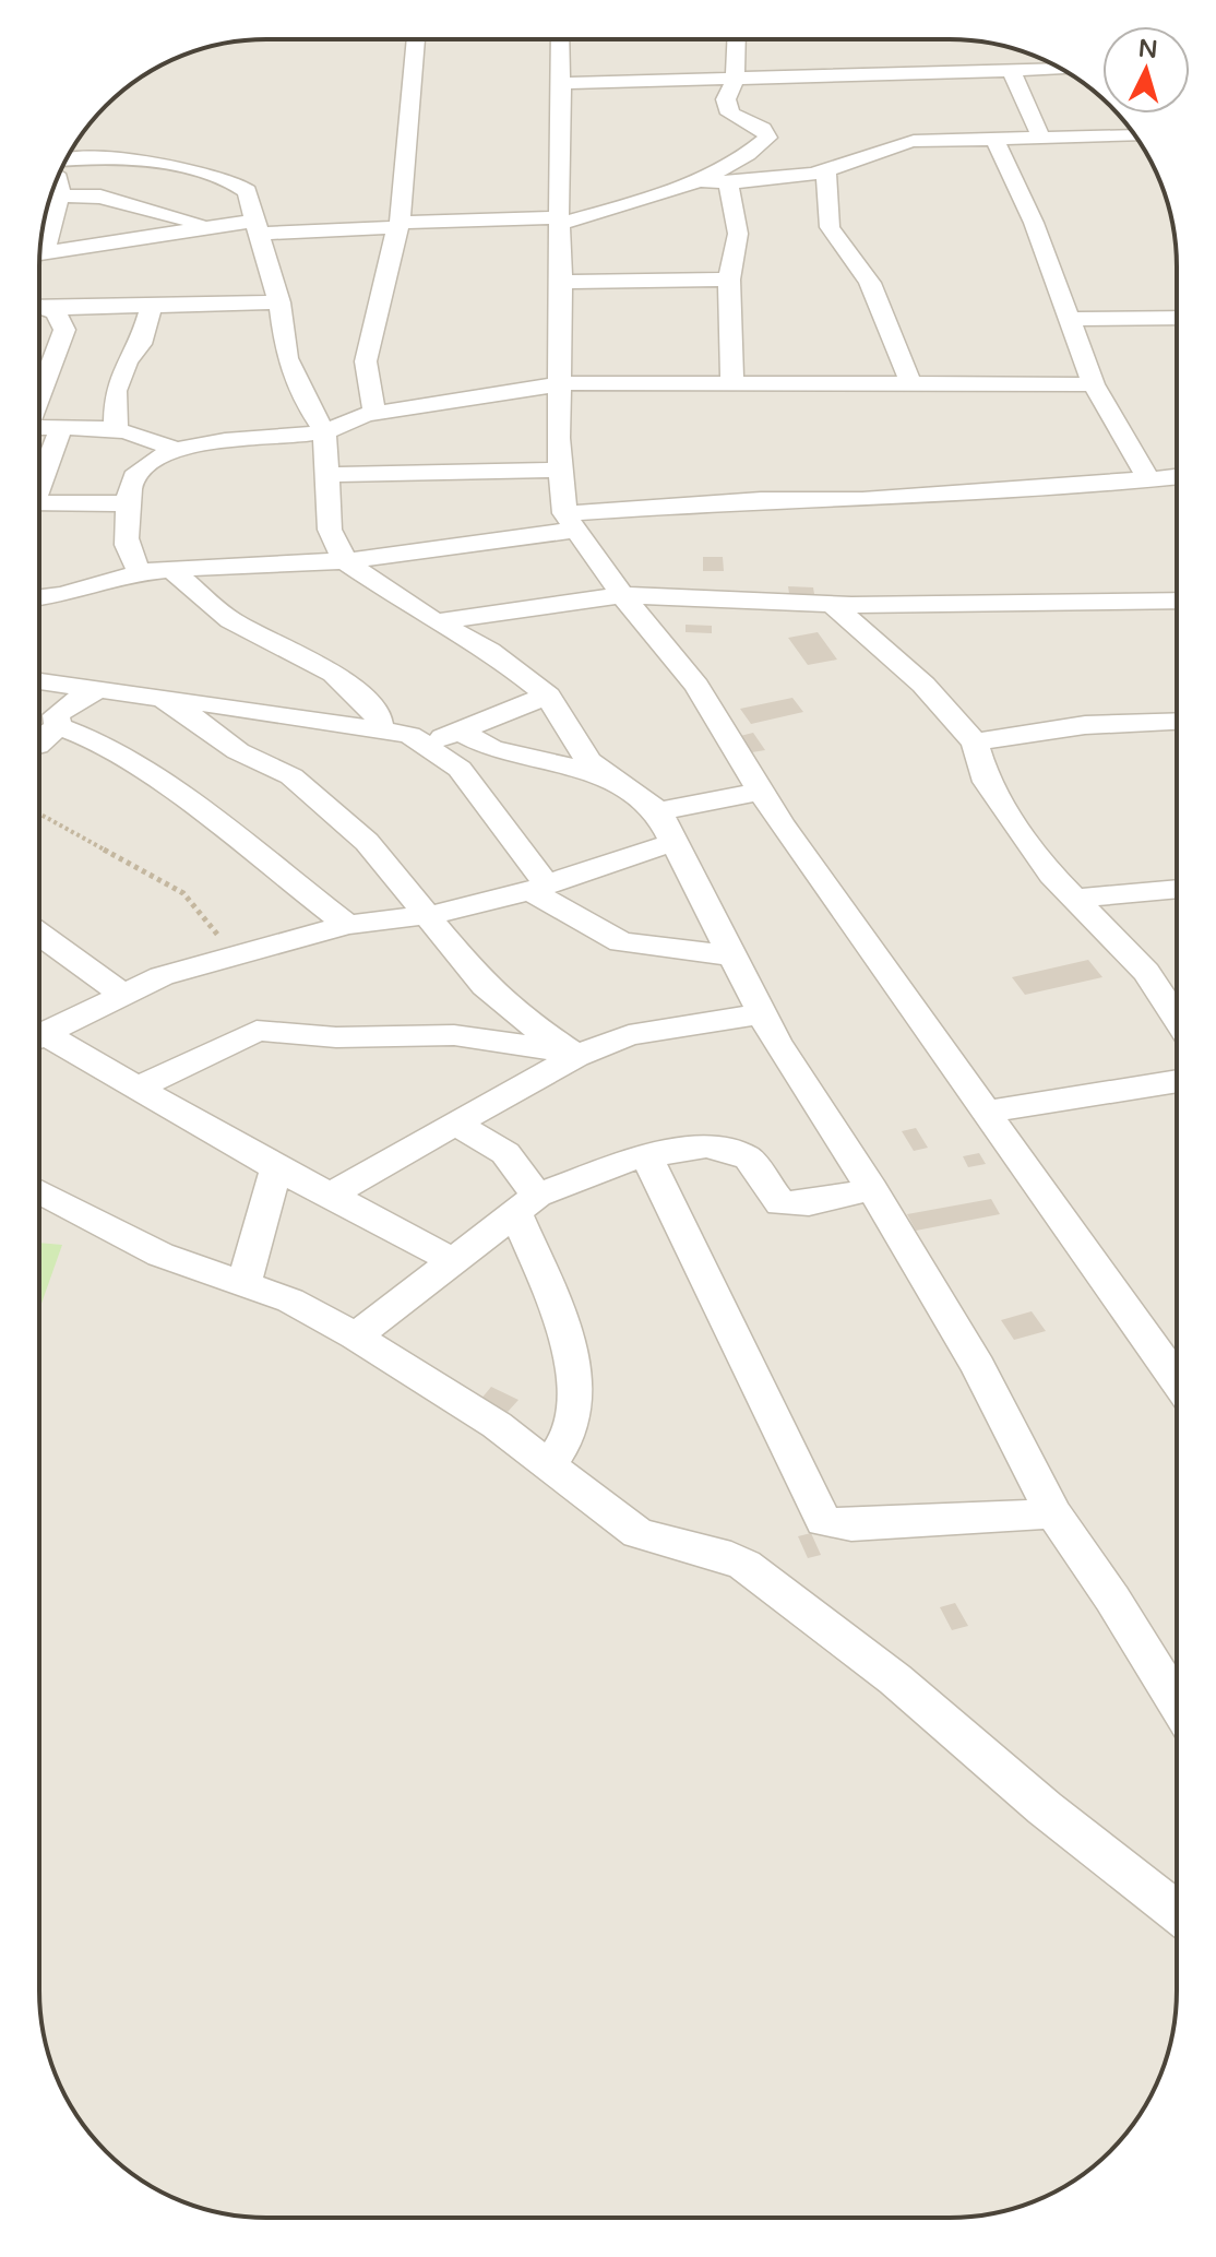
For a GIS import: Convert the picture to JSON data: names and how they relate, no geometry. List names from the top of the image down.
{
  "north": "top"
}
